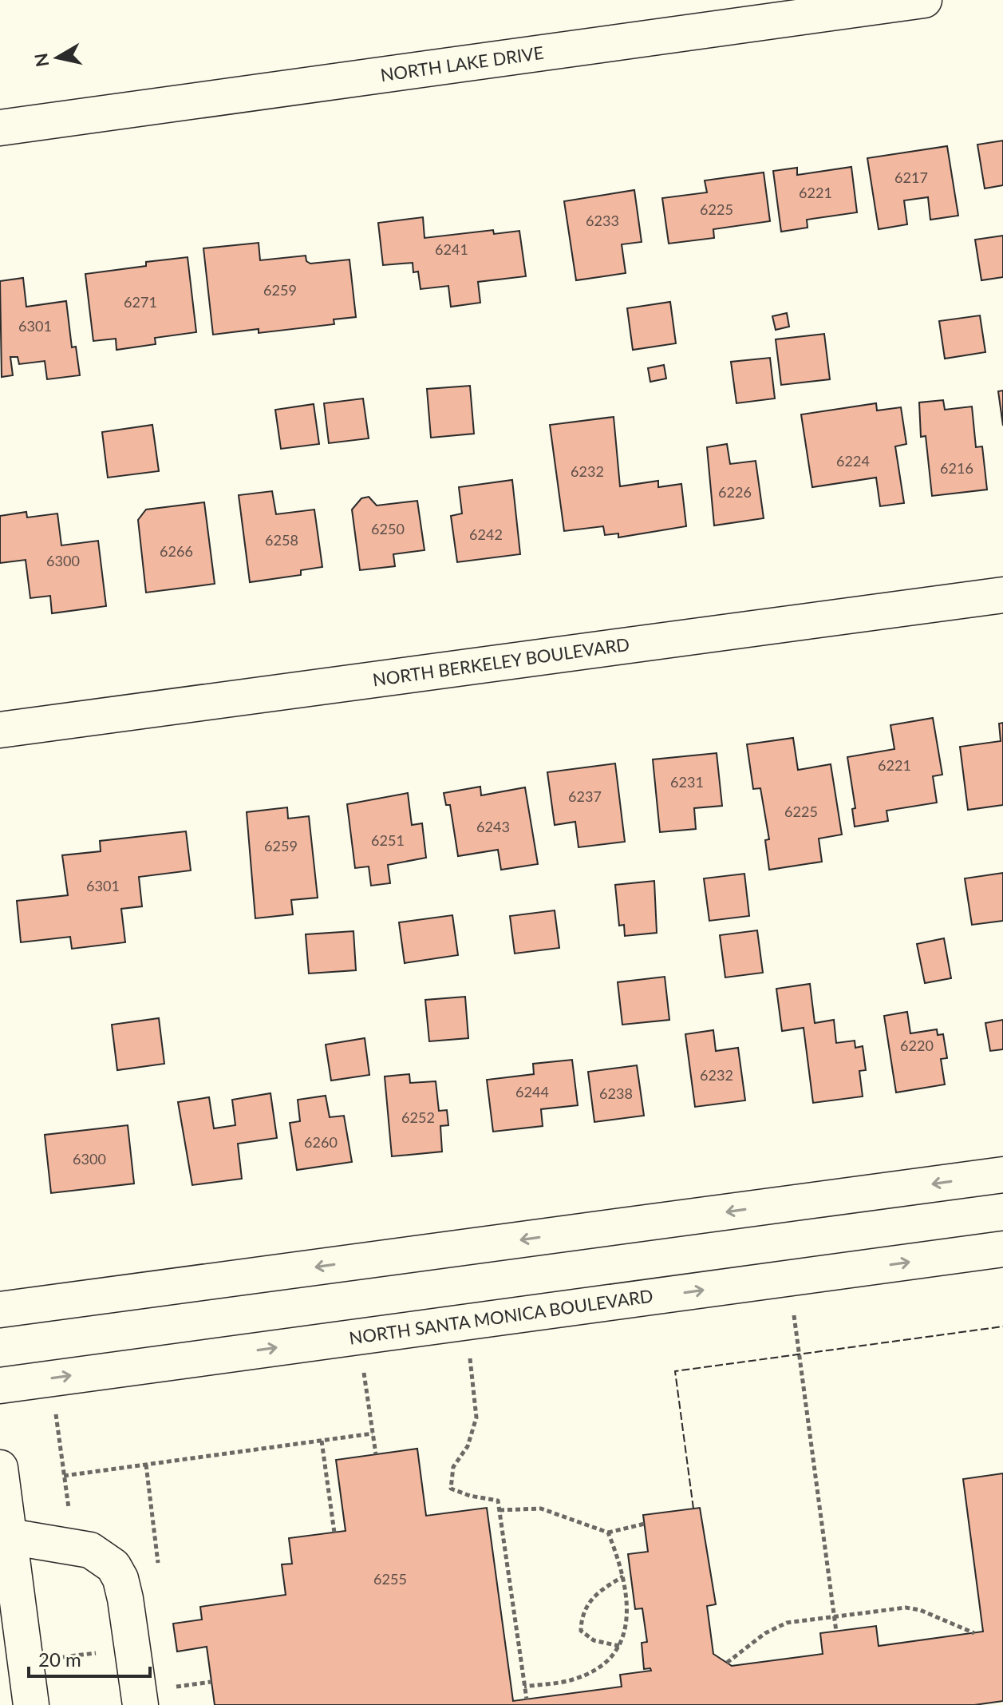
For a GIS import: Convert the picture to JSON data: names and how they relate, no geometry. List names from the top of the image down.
{
  "streets": {
    "street": ["NORTH LAKE DRIVE", "NORTH BERKELEY BOULEVARD", "NORTH SANTA MONICA BOULEVARD"]
  },
  "house_numbers": [
    "6217",
    "6221",
    "6225",
    "6233",
    "6241",
    "6259",
    "6271",
    "6301",
    "6224",
    "6216",
    "6232",
    "6226",
    "6250",
    "6242",
    "6258",
    "6266",
    "6300",
    "6221",
    "6231",
    "6237",
    "6225",
    "6243",
    "6251",
    "6259",
    "6301",
    "6220",
    "6232",
    "6244",
    "6238",
    "6252",
    "6260",
    "6300",
    "6255"
  ],
  "scale_bar": "20 m",
  "north": "left"
}
